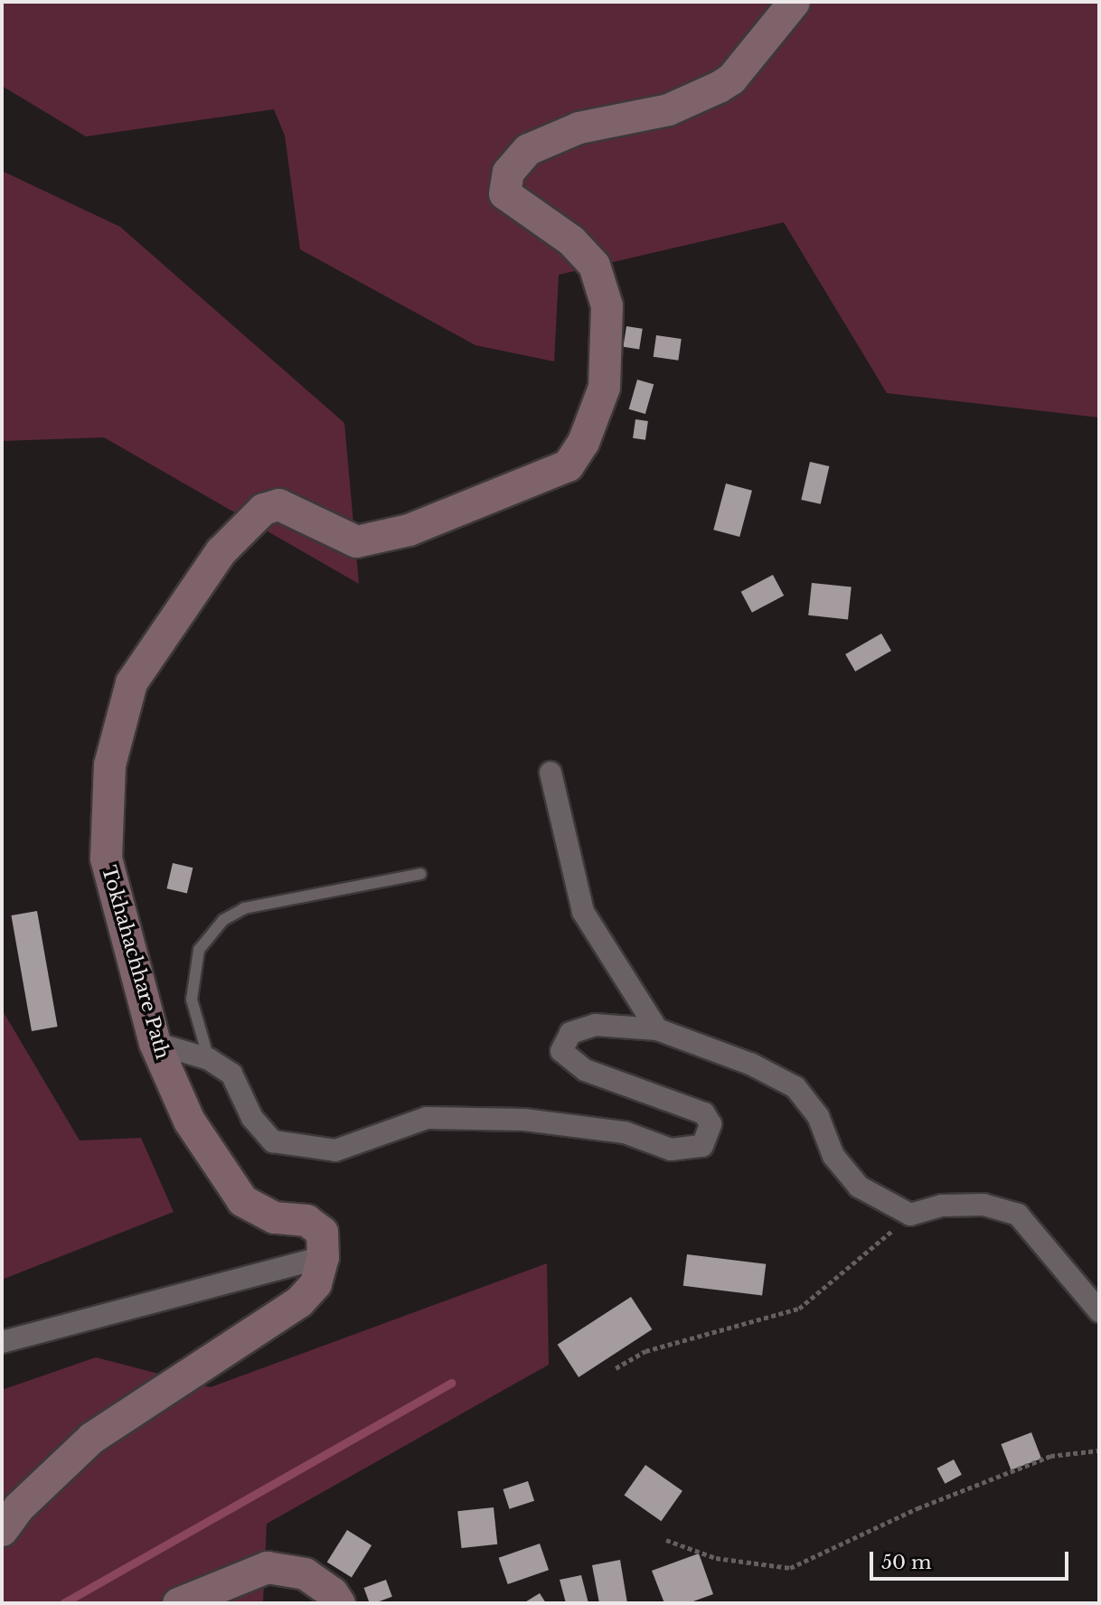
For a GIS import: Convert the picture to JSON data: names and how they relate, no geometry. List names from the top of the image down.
{
  "streets": {
    "main road": ["Tokhahachhare Path"]
  },
  "scale_bar": "50 m"
}
